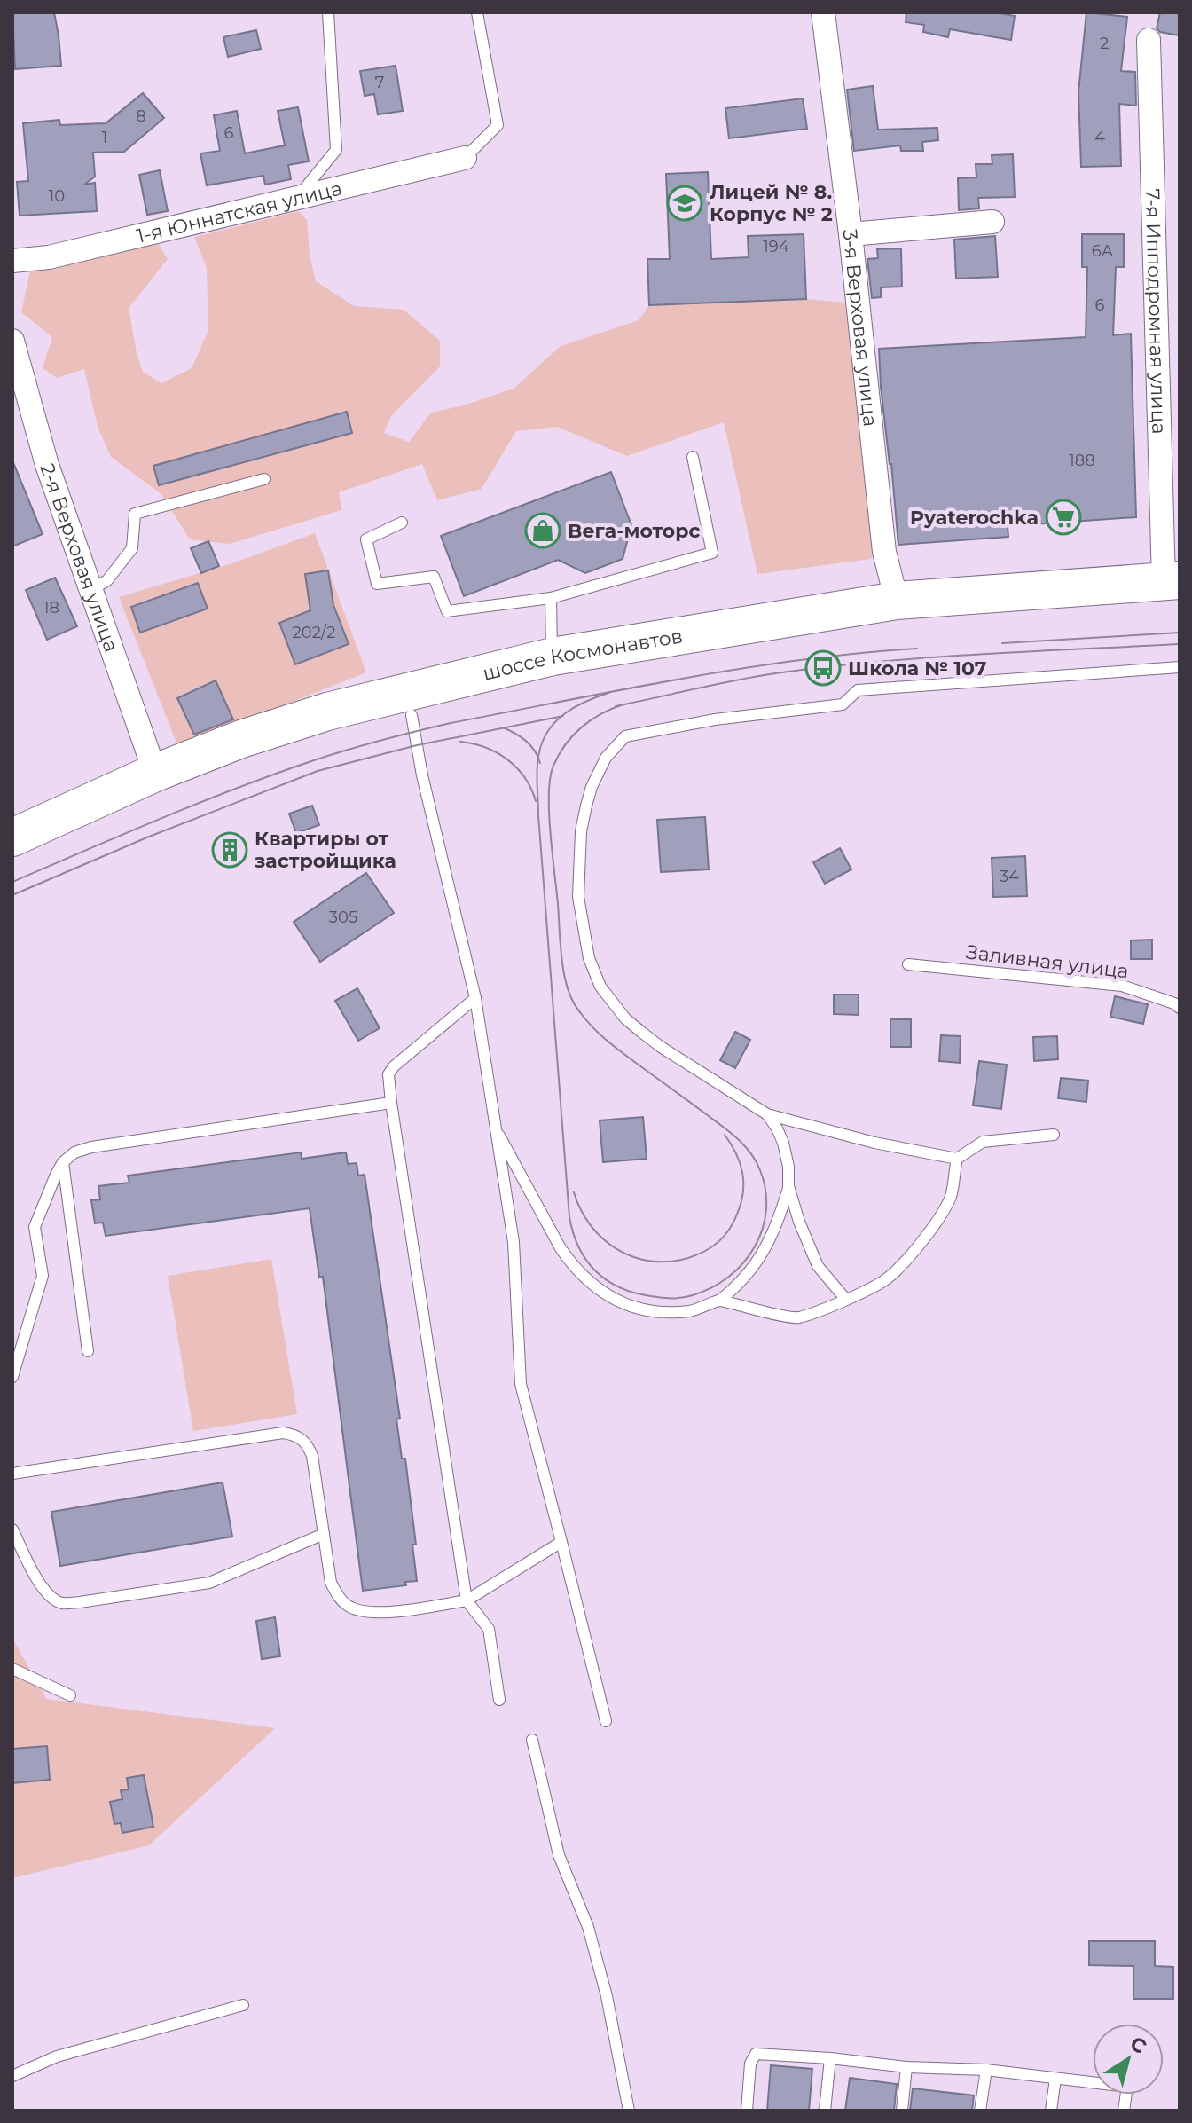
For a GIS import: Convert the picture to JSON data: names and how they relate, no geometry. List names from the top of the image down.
{
  "streets": {
    "main road": ["шоссе Космонавтов"],
    "street": [
      "1-я Юннатская улица",
      "7-я Ипподромная улица",
      "3-я Верховая улица",
      "2-я Верховая улица"
    ],
    "lane": ["Заливная улица"]
  },
  "crossings": [
    ["7-я Ипподромная улица", "шоссе Космонавтов"],
    ["3-я Верховая улица", "шоссе Космонавтов"],
    ["2-я Верховая улица", "шоссе Космонавтов"]
  ],
  "places": {
    "school or university": ["Лицей № 8. Корпус № 2"],
    "supermarket": ["Pyaterochka"],
    "shop": ["Вега-моторс"],
    "bus stop": ["Школа № 107"],
    "building": ["Квартиры от застройщика"]
  },
  "house_numbers": [
    "2",
    "7",
    "8",
    "6",
    "1",
    "4",
    "10",
    "194",
    "6А",
    "6",
    "188",
    "18",
    "202/2",
    "34",
    "305"
  ],
  "north": "top right"
}
